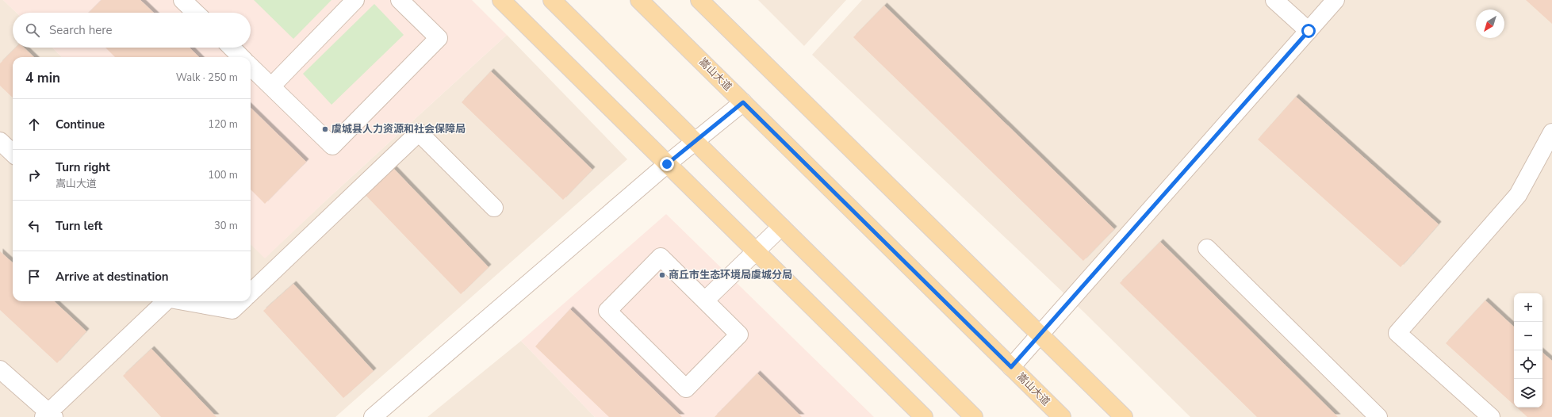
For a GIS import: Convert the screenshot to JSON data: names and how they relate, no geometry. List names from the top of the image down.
{
  "streets": {
    "main road": ["嵩山大道"]
  },
  "places": ["虞城县人力资源和社会保障局", "商丘市生态环境局虞城分局"],
  "north": "bottom left",
  "page": {
    "search": "Search here",
    "heading": ["4 min", "Walk · 250 m"],
    "list": [
      ["Continue", "120 m"],
      ["Turn right", "嵩山大道", "100 m"],
      ["Turn left", "30 m"],
      "Arrive at destination"
    ],
    "map_buttons": ["+", "−"]
  }
}
